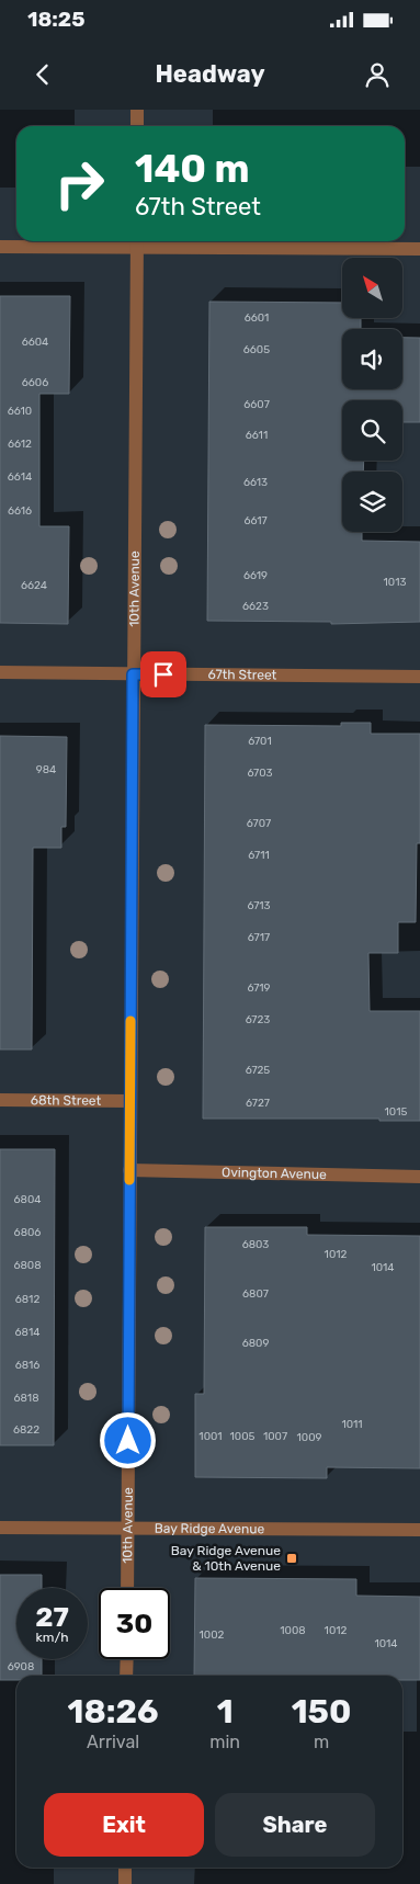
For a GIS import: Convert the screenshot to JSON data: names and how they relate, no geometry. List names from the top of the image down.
{
  "streets": {
    "street": [
      "10th Avenue",
      "67th Street",
      "68th Street",
      "Ovington Avenue",
      "Bay Ridge Avenue"
    ]
  },
  "crossings": [
    ["10th Avenue", "67th Street"],
    ["10th Avenue", "68th Street"],
    ["10th Avenue", "Ovington Avenue"],
    ["10th Avenue", "Bay Ridge Avenue"]
  ],
  "places": {
    "transit": ["Bay Ridge Avenue & 10th Avenue"]
  },
  "house_numbers": [
    "6601",
    "6604",
    "6605",
    "6606",
    "6607",
    "6610",
    "6611",
    "6612",
    "6614",
    "6613",
    "6616",
    "6617",
    "6619",
    "1013",
    "6624",
    "6623",
    "6701",
    "984",
    "6703",
    "6707",
    "6711",
    "6713",
    "6717",
    "6719",
    "6723",
    "6725",
    "6727",
    "1015",
    "6804",
    "6806",
    "6803",
    "1012",
    "6808",
    "1014",
    "6807",
    "6812",
    "6814",
    "6809",
    "6816",
    "6818",
    "1011",
    "6822",
    "1001",
    "1005",
    "1007",
    "1009",
    "1008",
    "1012",
    "1002",
    "1014",
    "6908"
  ],
  "north": "top left",
  "page": {
    "status": "18:25",
    "header": "Headway",
    "turn": ["140 m", "67th Street"],
    "speed": "27 km/h",
    "limit": "30",
    "eta": [
      "18:26",
      "Arrival",
      "1",
      "min",
      "150",
      "m"
    ],
    "buttons": ["Exit", "Share"]
  }
}
